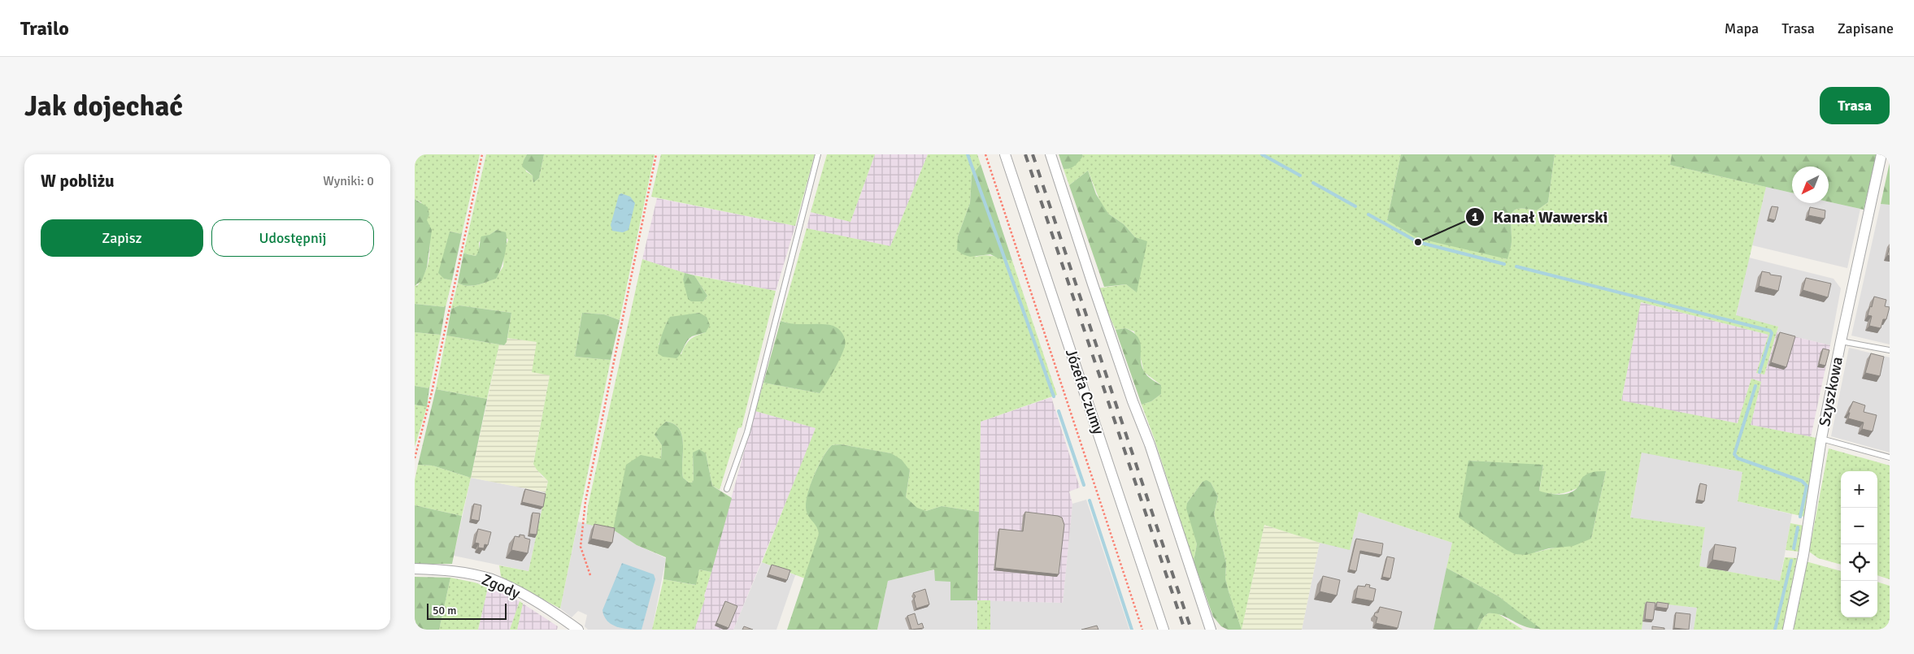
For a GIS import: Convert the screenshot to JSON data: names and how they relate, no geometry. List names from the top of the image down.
{
  "streets": {
    "street": ["Józefa Czumy", "Szyszkowa", "Zgody"]
  },
  "places": ["Kanał Wawerski"],
  "scale_bar": "50 m",
  "north": "bottom left",
  "page": {
    "header": "Trailo",
    "nav": ["Mapa", "Trasa", "Zapisane"],
    "buttons": [
      "Trasa",
      ["Zapisz", "Udostępnij"]
    ],
    "title": "Jak dojechać",
    "heading": ["W pobliżu", "Wyniki: 0"],
    "map_buttons": ["+", "−"],
    "scale": "50 m"
  }
}
